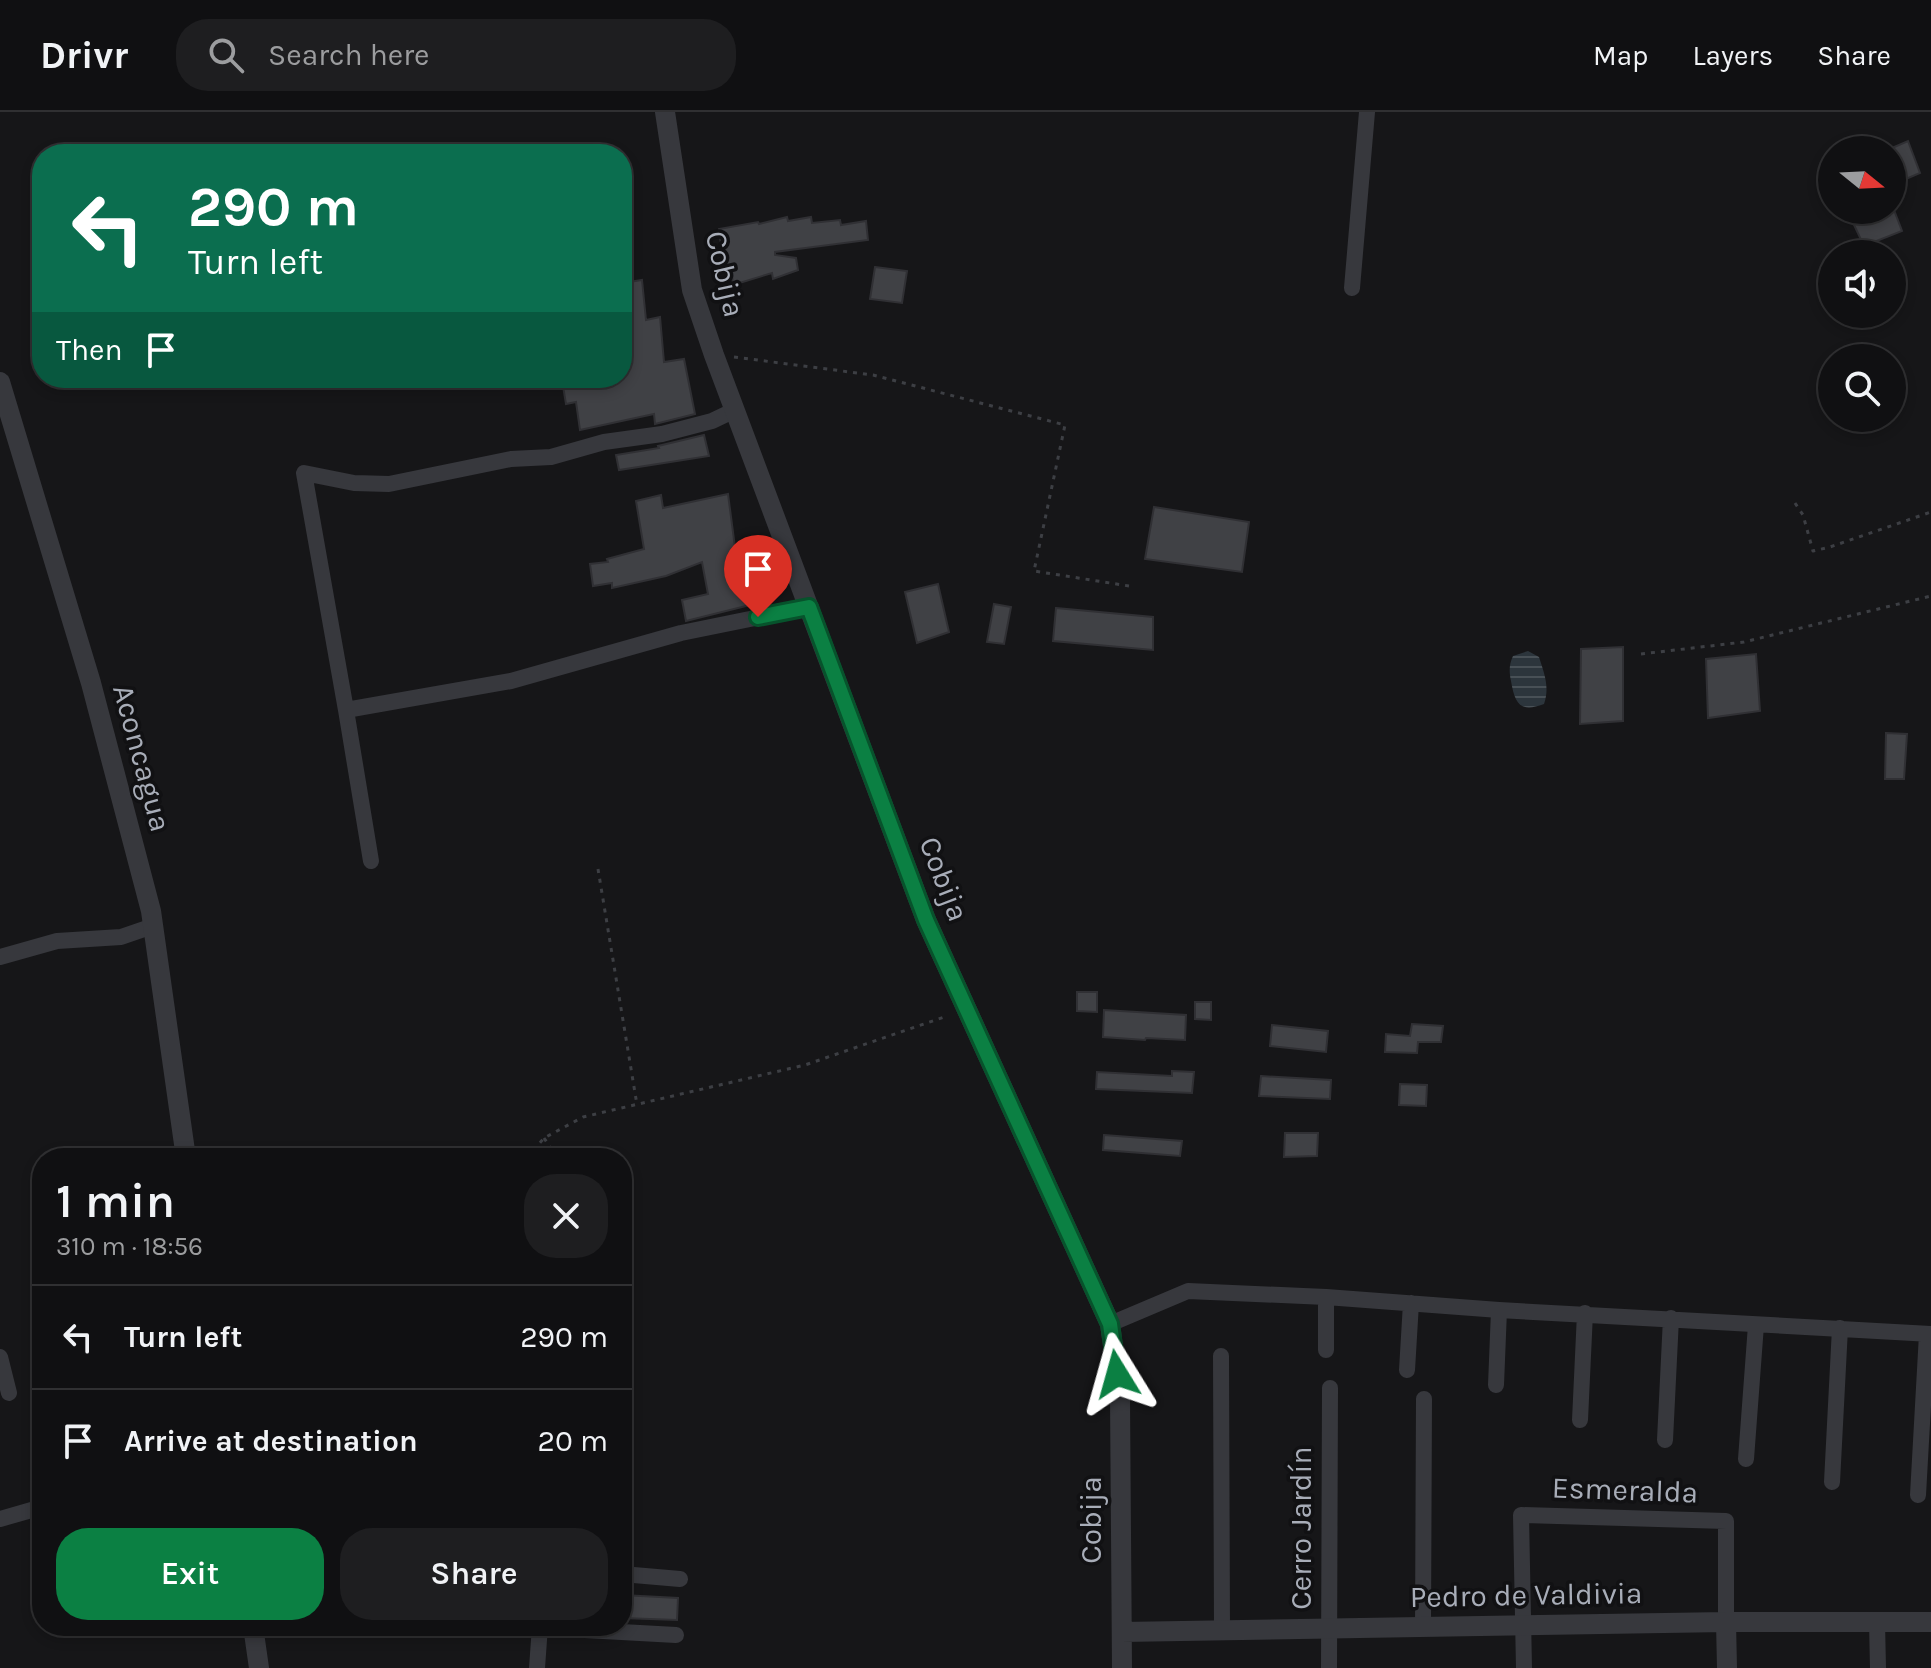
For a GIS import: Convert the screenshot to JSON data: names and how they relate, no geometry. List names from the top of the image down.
{
  "streets": {
    "street": [
      "Cobija",
      "Aconcagua",
      "Esmeralda",
      "Cerro Jardín",
      "Pedro de Valdivia"
    ]
  },
  "crossings": [
    ["Cobija", "Pedro de Valdivia"],
    ["Esmeralda", "Pedro de Valdivia"],
    ["Cerro Jardín", "Pedro de Valdivia"]
  ],
  "north": "right",
  "page": {
    "header": "Drivr",
    "search": "Search here",
    "nav": ["Map", "Layers", "Share"],
    "turn": ["290 m", "Turn left"],
    "then": "Then",
    "heading": ["1 min", "310 m · 18:56"],
    "list": [
      {
        "name": "Turn left",
        "value": "290 m"
      },
      {
        "name": "Arrive at destination",
        "value": "20 m"
      }
    ],
    "buttons": ["Exit", "Share"]
  }
}
